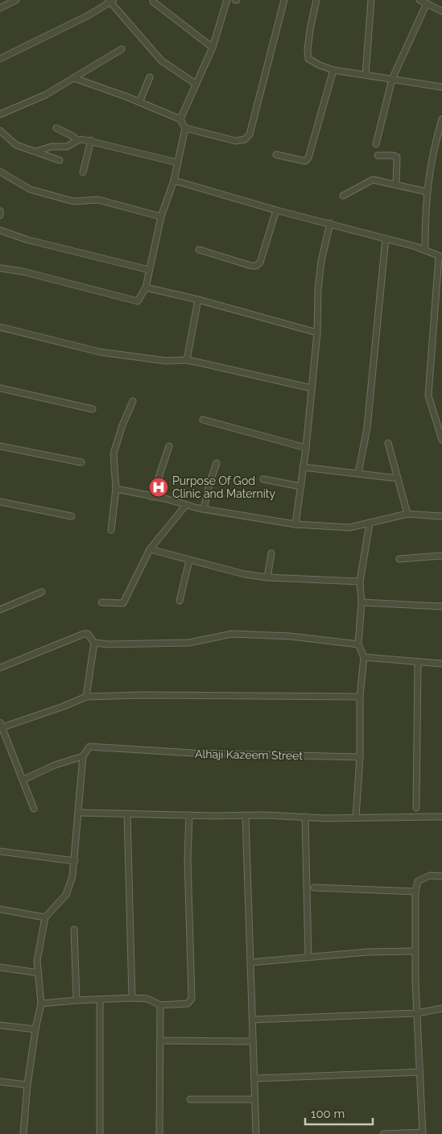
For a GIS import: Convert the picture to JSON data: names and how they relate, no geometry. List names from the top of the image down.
{
  "streets": {
    "street": ["Alhaji Kazeem Street"]
  },
  "places": {
    "hospital": ["Purpose Of God Clinic and Maternity"]
  },
  "scale_bar": "100 m"
}
